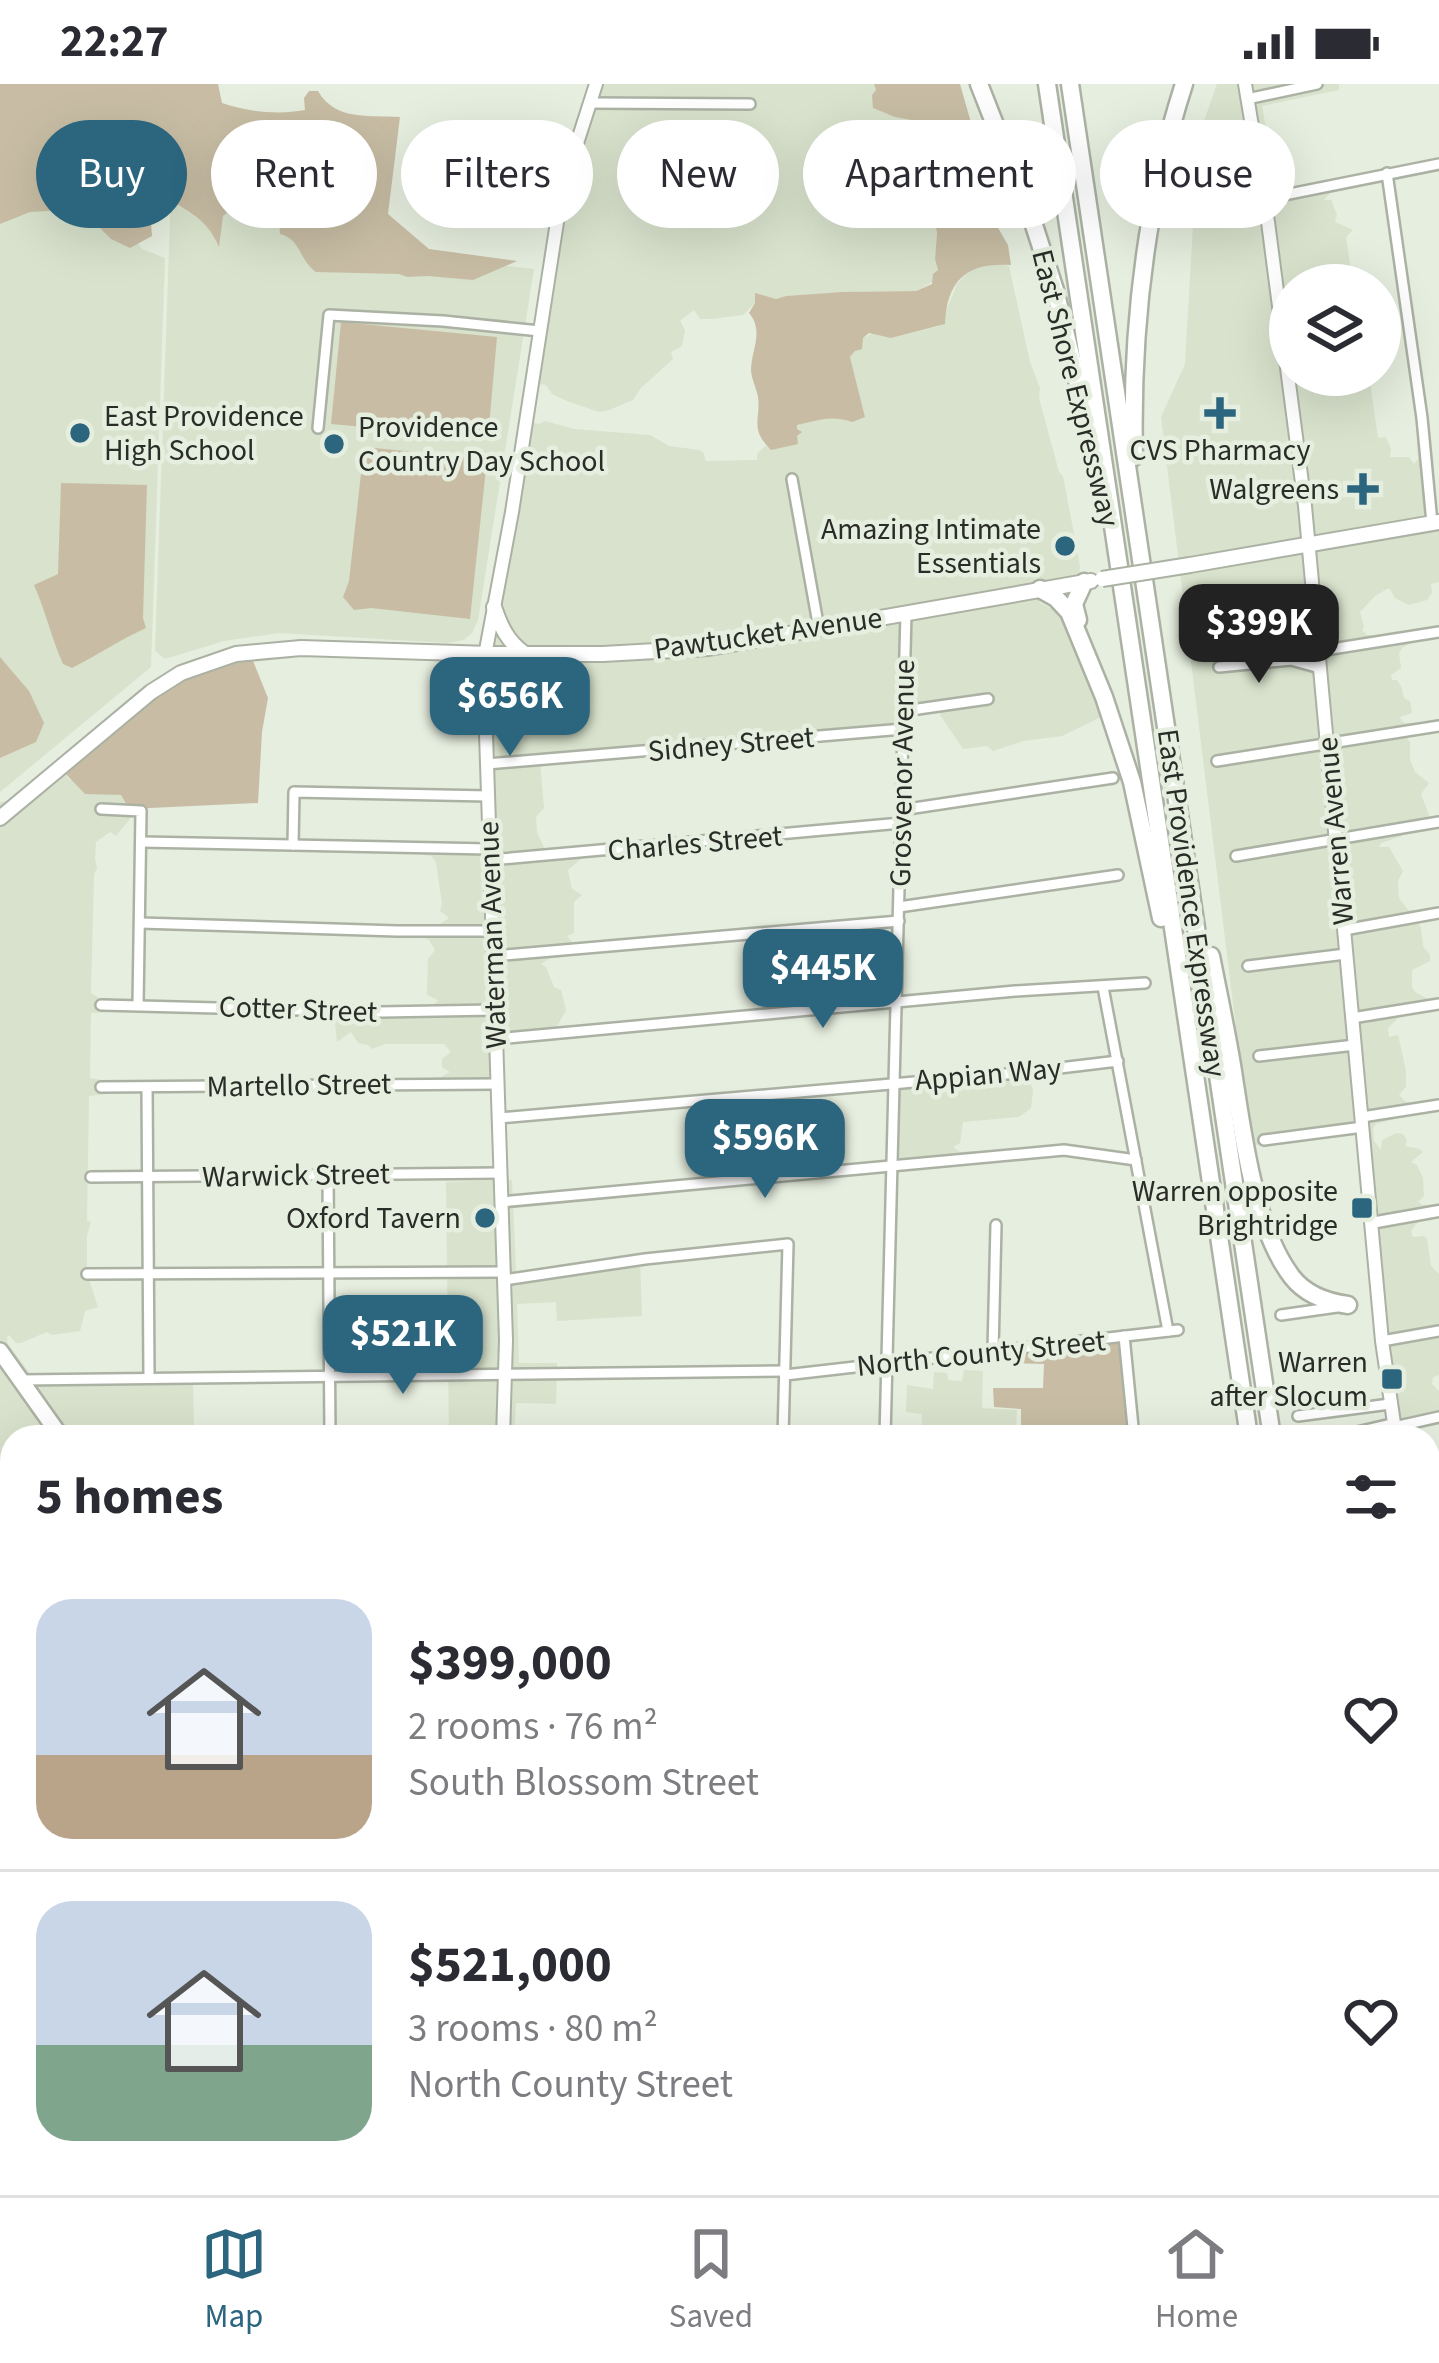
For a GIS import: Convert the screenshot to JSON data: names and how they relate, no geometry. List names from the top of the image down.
{
  "streets": {
    "highway": ["East Shore Expressway", "East Providence Expressway"],
    "main road": ["Pawtucket Avenue", "Warren Avenue", "Waterman Avenue"],
    "street": [
      "Sidney Street",
      "Grosvenor Avenue",
      "Charles Street",
      "Cotter Street",
      "Appian Way",
      "Martello Street",
      "Warwick Street",
      "North County Street"
    ]
  },
  "crossings": [
    ["East Shore Expressway", "East Providence Expressway"],
    ["Pawtucket Avenue", "Grosvenor Avenue"],
    ["Pawtucket Avenue", "Warren Avenue"],
    ["Pawtucket Avenue", "Waterman Avenue"],
    ["Sidney Street", "Grosvenor Avenue"],
    ["Sidney Street", "Waterman Avenue"],
    ["Grosvenor Avenue", "Charles Street"],
    ["Grosvenor Avenue", "Appian Way"],
    ["Grosvenor Avenue", "North County Street"],
    ["Charles Street", "Waterman Avenue"],
    ["Waterman Avenue", "Cotter Street"],
    ["Waterman Avenue", "Appian Way"],
    ["Waterman Avenue", "Martello Street"],
    ["Waterman Avenue", "Warwick Street"],
    ["Waterman Avenue", "North County Street"]
  ],
  "places": {
    "health": ["CVS Pharmacy", "Walgreens"],
    "other": [
      "East Providence High School",
      "Providence Country Day School",
      "Amazing Intimate Essentials",
      "Oxford Tavern"
    ],
    "transit": ["Warren opposite Brightridge", "Warren after Slocum"]
  },
  "page": {
    "status": "22:27",
    "chip": [
      "Buy",
      "Rent",
      "Filters",
      "New",
      "Apartment",
      "House"
    ],
    "price": [
      "$399K",
      "$656K",
      "$445K",
      "$596K",
      "$521K"
    ],
    "heading": "5 homes",
    "list": [
      {
        "name": "$399,000",
        "note": "2 rooms · 76 m² · South Blossom Street"
      },
      {
        "name": "$521,000",
        "note": "3 rooms · 80 m² · North County Street"
      }
    ],
    "tabs": ["Map", "Saved", "Home"]
  }
}
